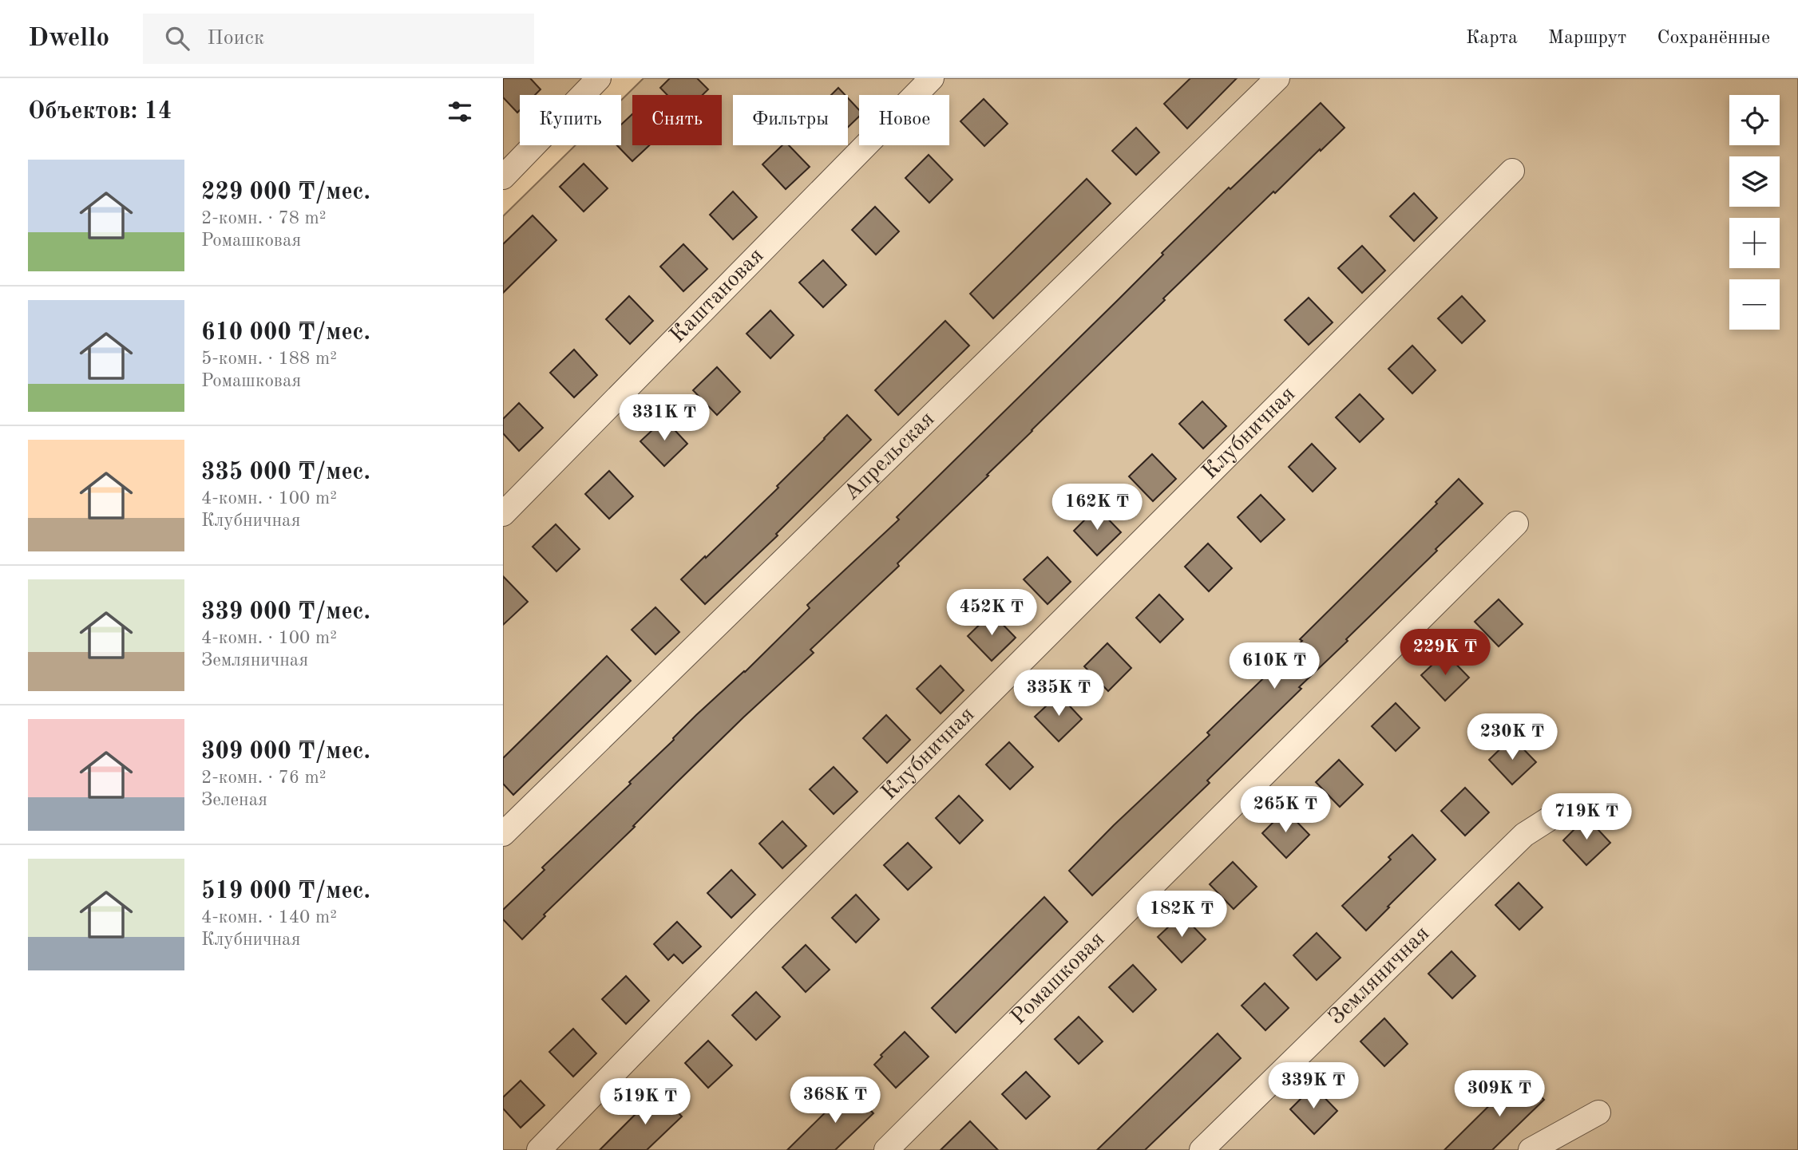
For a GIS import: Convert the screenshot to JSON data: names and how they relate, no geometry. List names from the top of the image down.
{
  "streets": {
    "street": [
      "Каштановая",
      "Клубничная",
      "Апрельская",
      "Земляничная",
      "Ромашковая"
    ]
  },
  "page": {
    "header": "Dwello",
    "search": "Поиск",
    "nav": ["Карта", "Маршрут", "Сохранённые"],
    "heading": "Объектов: 14",
    "map_buttons": ["+", "−"],
    "chip": [
      "Купить",
      "Снять",
      "Фильтры",
      "Новое"
    ],
    "list": [
      {
        "name": "229 000 ₸/мес.",
        "note": "2-комн. · 78 m² · Ромашковая"
      },
      {
        "name": "610 000 ₸/мес.",
        "note": "5-комн. · 188 m² · Ромашковая"
      },
      {
        "name": "335 000 ₸/мес.",
        "note": "4-комн. · 100 m² · Клубничная"
      },
      {
        "name": "339 000 ₸/мес.",
        "note": "4-комн. · 100 m² · Земляничная"
      },
      {
        "name": "309 000 ₸/мес.",
        "note": "2-комн. · 76 m² · Зеленая"
      },
      {
        "name": "519 000 ₸/мес.",
        "note": "4-комн. · 140 m² · Клубничная"
      }
    ],
    "price": [
      "331K ₸",
      "162K ₸",
      "452K ₸",
      "229K ₸",
      "610K ₸",
      "335K ₸",
      "230K ₸",
      "265K ₸",
      "719K ₸",
      "182K ₸",
      "339K ₸",
      "309K ₸",
      "368K ₸",
      "519K ₸"
    ]
  }
}
